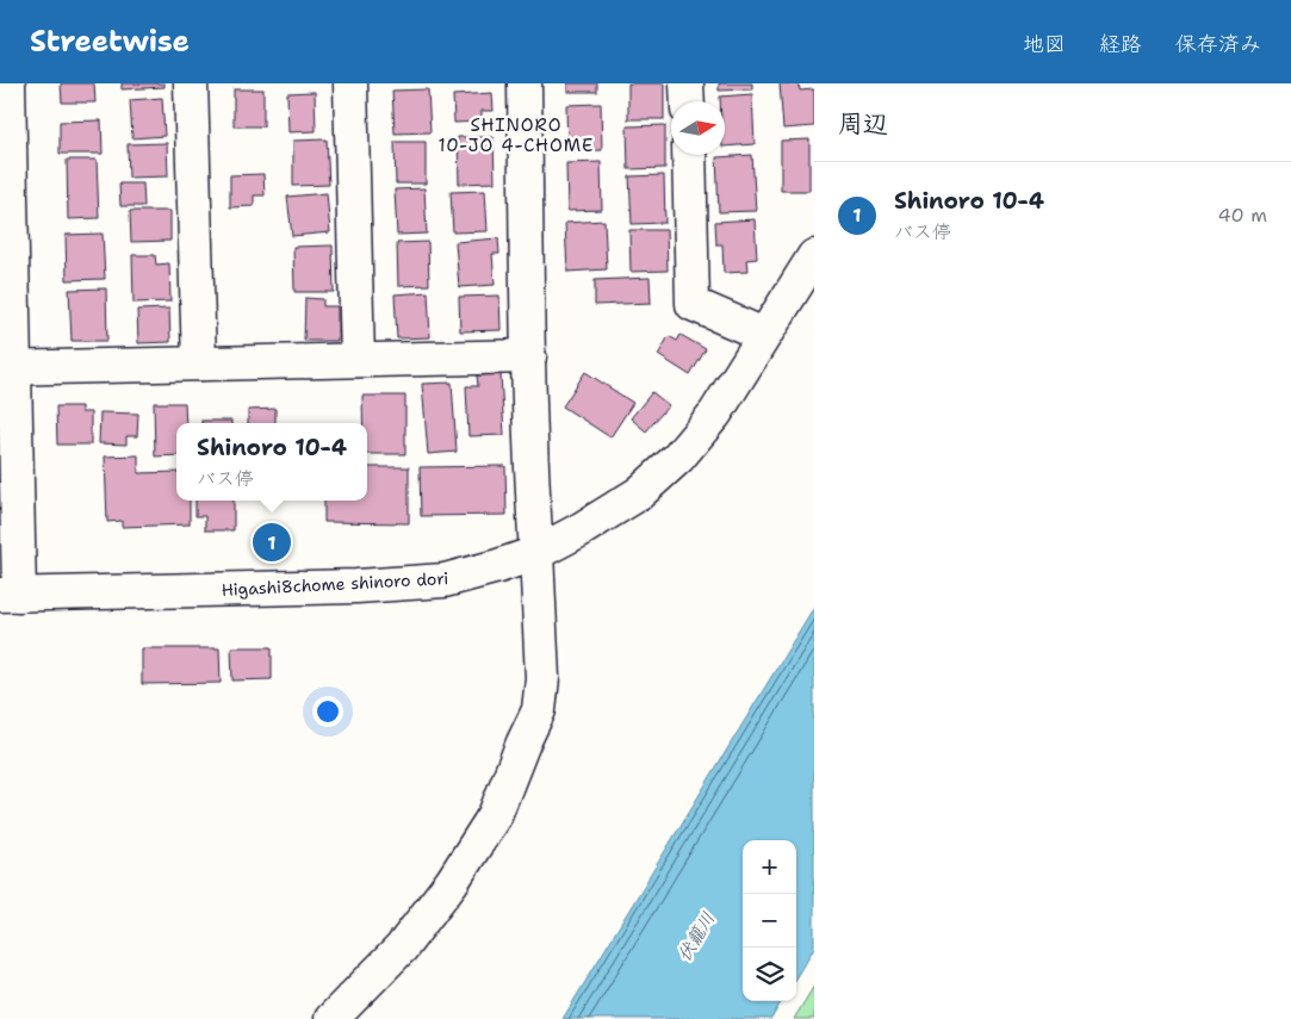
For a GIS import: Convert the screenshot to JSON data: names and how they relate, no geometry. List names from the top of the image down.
{
  "streets": {
    "street": ["Higashi8chome shinoro dori"]
  },
  "districts": ["SHINORO 10-JO 4-CHOME"],
  "water": ["伏籠川"],
  "north": "right",
  "page": {
    "header": "Streetwise",
    "nav": ["地図", "経路", "保存済み"],
    "heading": "周辺",
    "list": [
      {
        "mark": "1",
        "name": "Shinoro 10-4",
        "note": "バス停",
        "value": "40 m"
      }
    ],
    "popup": ["Shinoro 10-4", "バス停"],
    "pins": "1",
    "map_buttons": ["+", "−"]
  }
}
